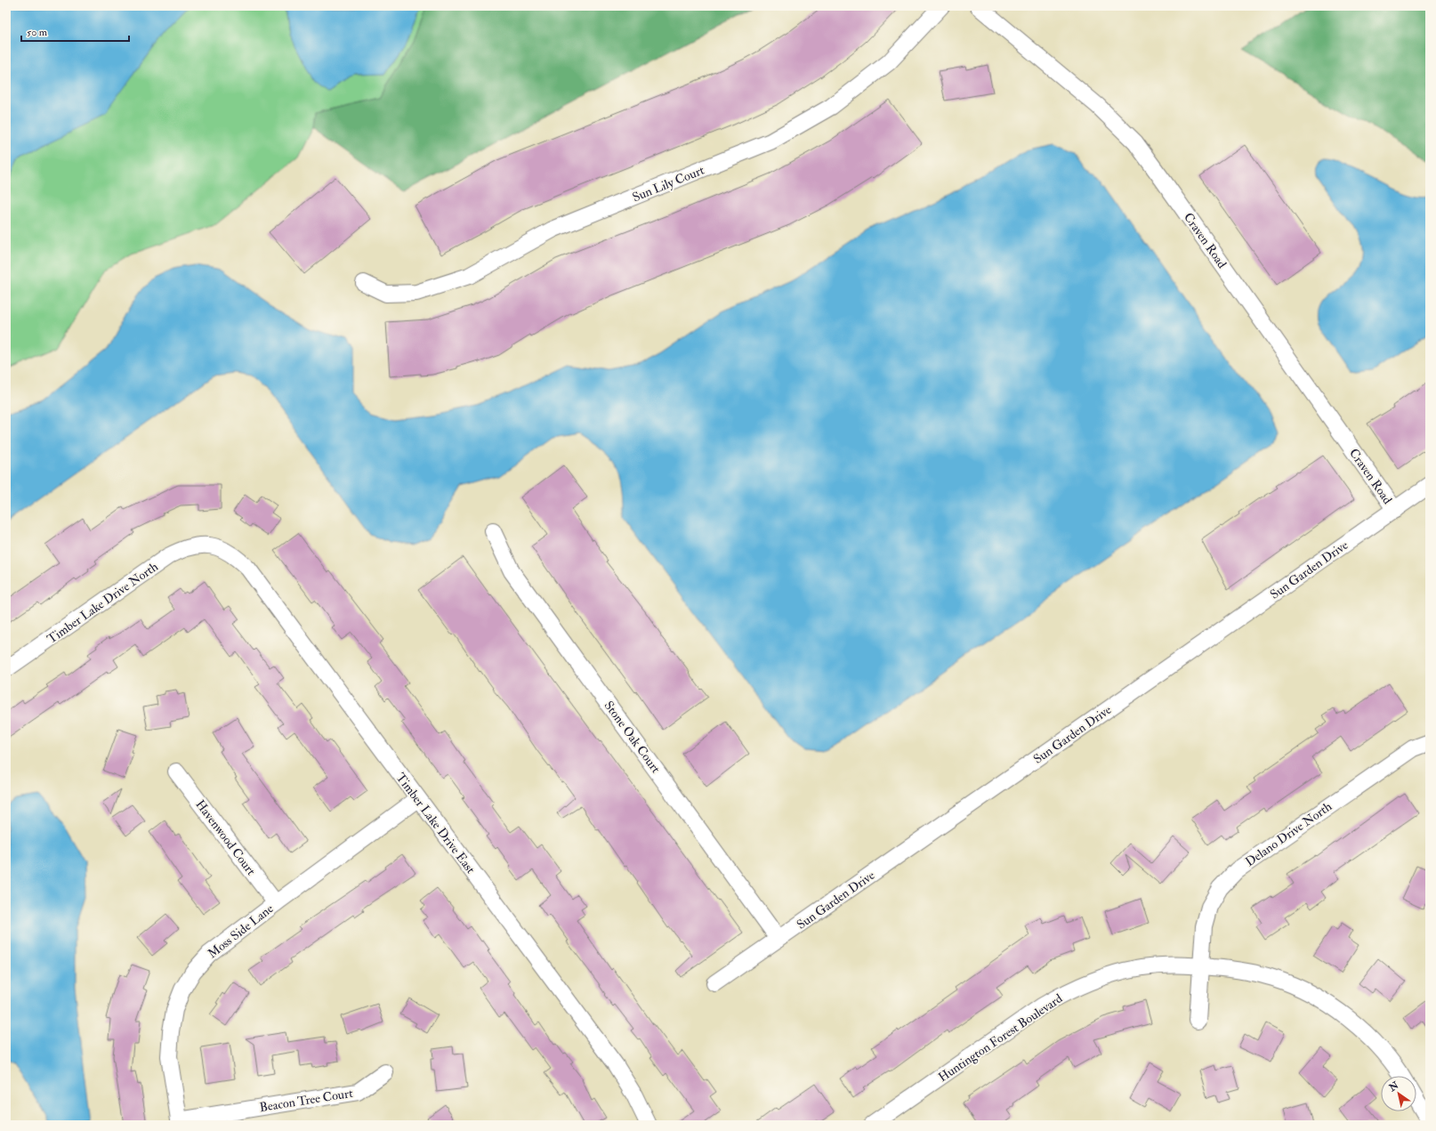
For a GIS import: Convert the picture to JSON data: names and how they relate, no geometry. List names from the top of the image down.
{
  "streets": {
    "street": [
      "Sun Lily Court",
      "Craven Road",
      "Sun Garden Drive",
      "Timber Lake Drive North",
      "Stone Oak Court",
      "Timber Lake Drive East",
      "Delano Drive North",
      "Havenwood Court",
      "Moss Side Lane",
      "Huntington Forest Boulevard",
      "Beacon Tree Court"
    ]
  },
  "crossings": [
    ["Craven Road", "Sun Garden Drive"],
    ["Sun Garden Drive", "Stone Oak Court"],
    ["Timber Lake Drive North", "Timber Lake Drive East"],
    ["Timber Lake Drive East", "Moss Side Lane"],
    ["Delano Drive North", "Huntington Forest Boulevard"],
    ["Havenwood Court", "Moss Side Lane"],
    ["Moss Side Lane", "Beacon Tree Court"]
  ],
  "scale_bar": "50 m",
  "north": "top left"
}
